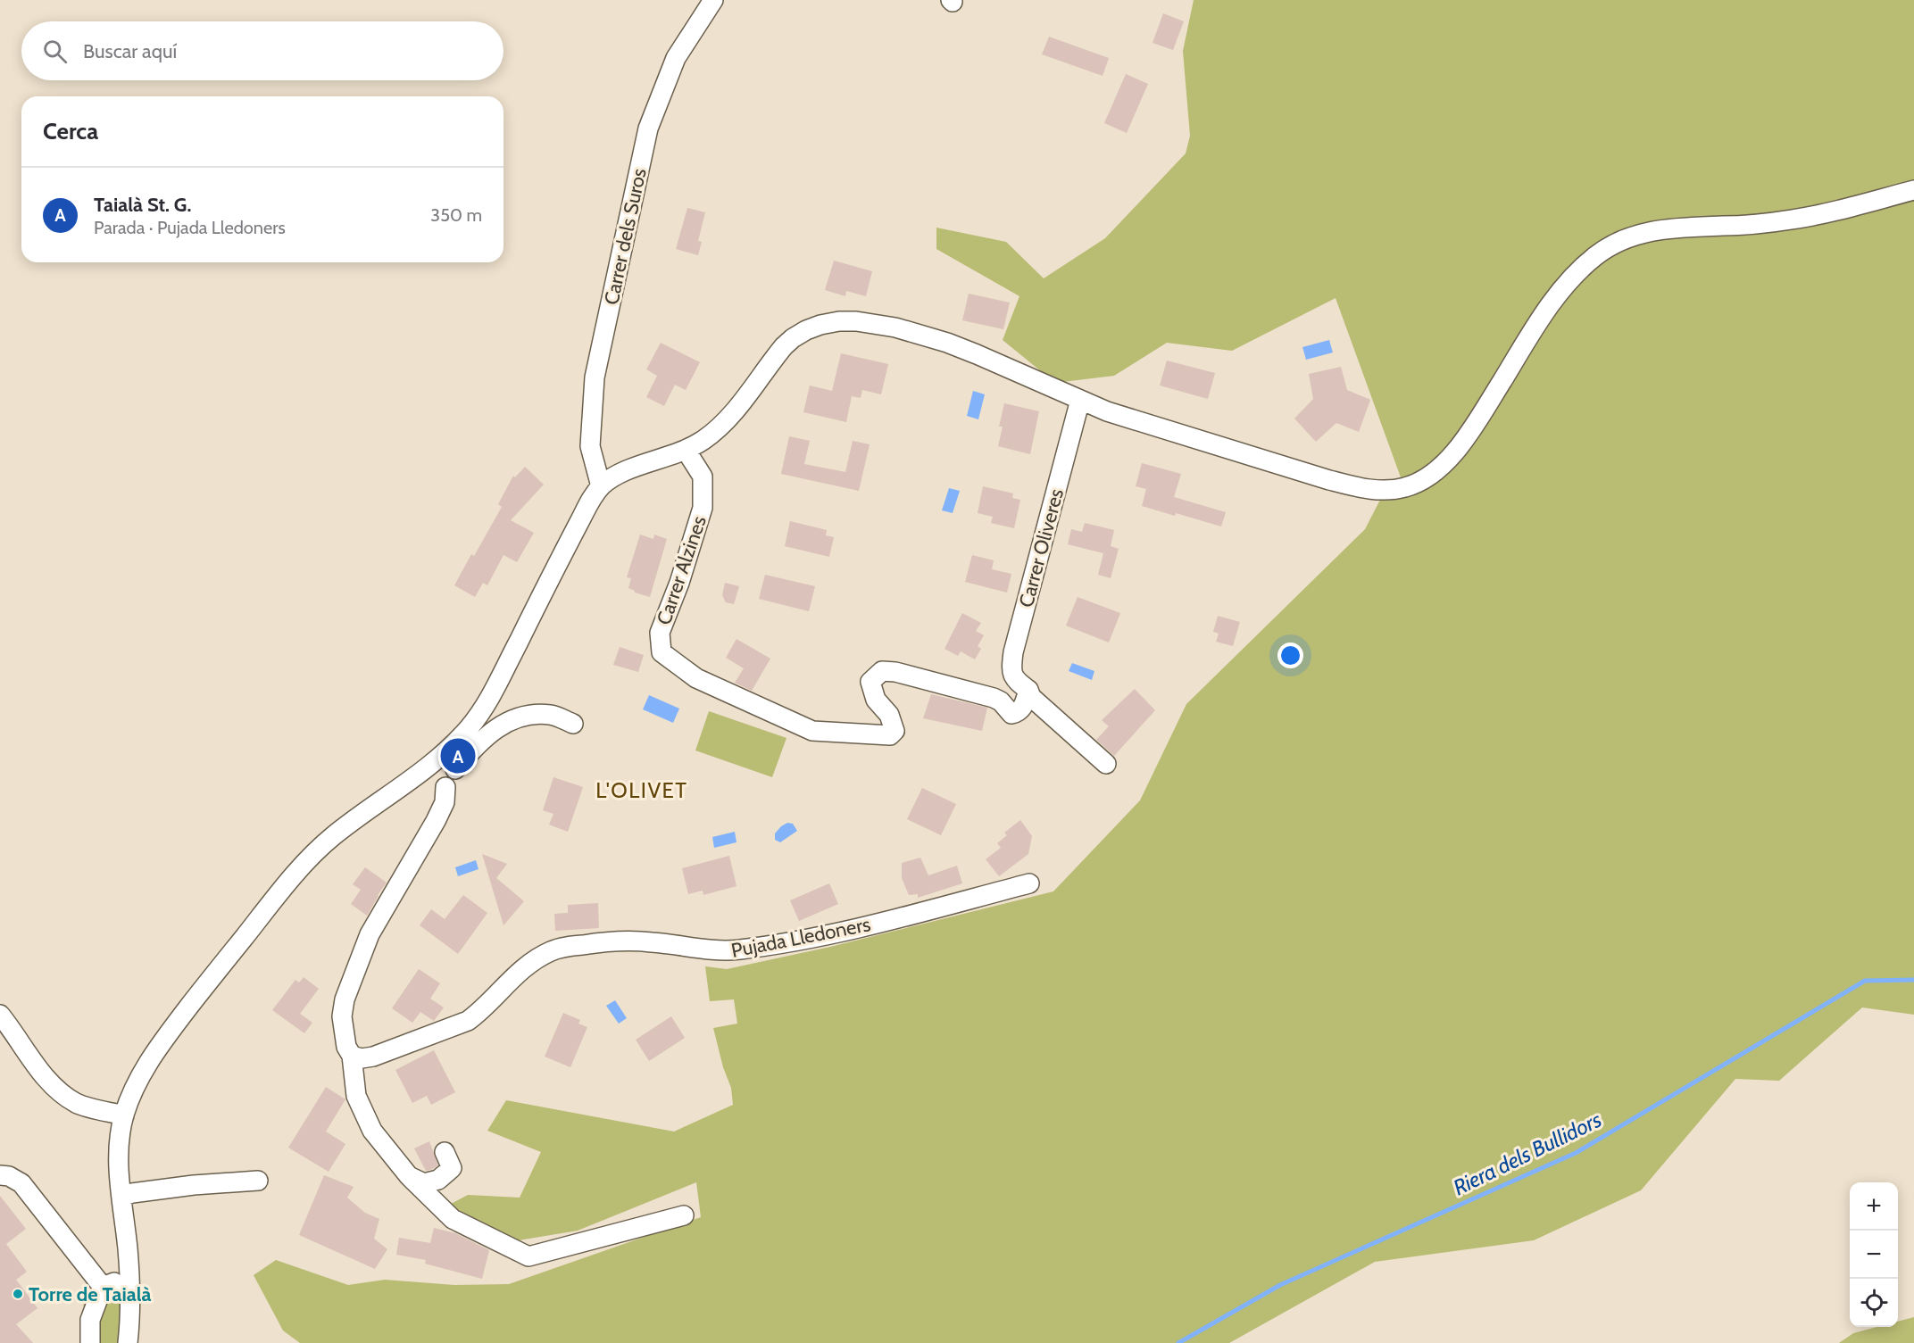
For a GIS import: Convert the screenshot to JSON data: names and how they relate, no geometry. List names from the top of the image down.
{
  "streets": {
    "street": [
      "Carrer dels Suros",
      "Carrer Oliveres",
      "Carrer Alzines",
      "Pujada Lledoners"
    ]
  },
  "crossings": [
    ["Carrer Oliveres", "Carrer Alzines"]
  ],
  "districts": ["L'OLIVET"],
  "water": ["Riera dels Bullidors"],
  "places": ["Torre de Taialà"],
  "page": {
    "search": "Buscar aquí",
    "heading": "Cerca",
    "list": [
      {
        "mark": "A",
        "name": "Taialà St. G.",
        "note": "Parada · Pujada Lledoners",
        "value": "350 m"
      }
    ],
    "pins": "A",
    "map_buttons": ["+", "−"]
  }
}
